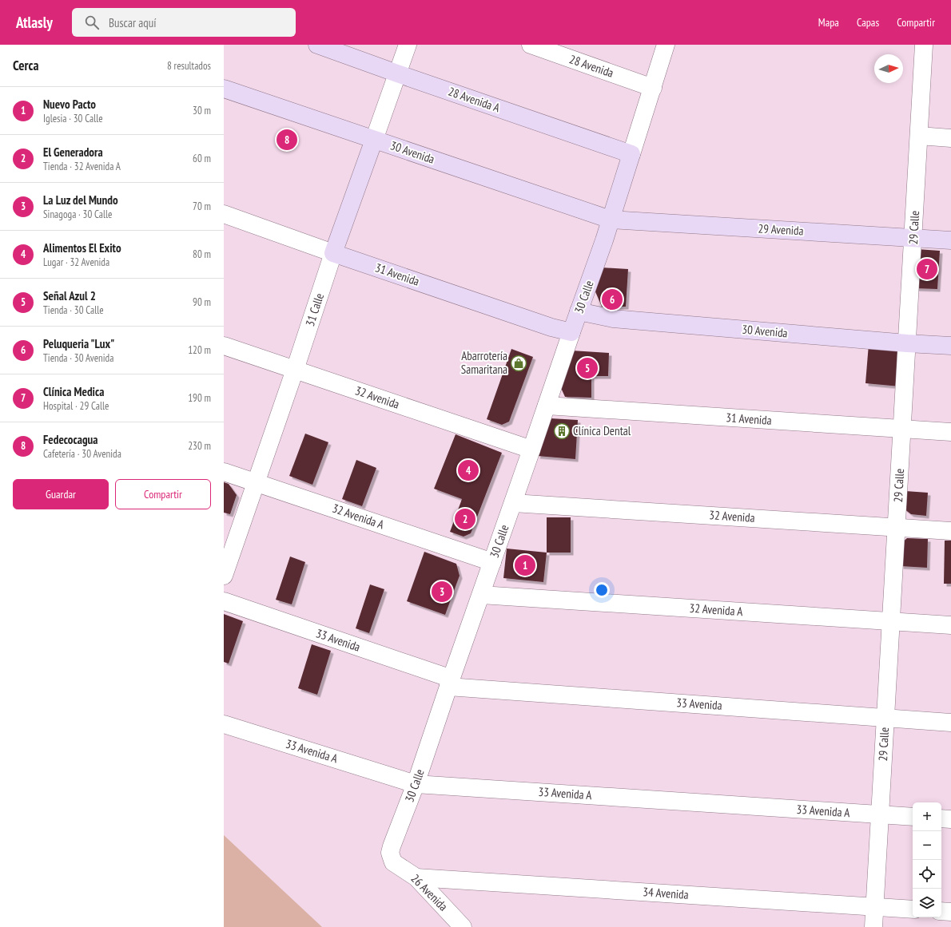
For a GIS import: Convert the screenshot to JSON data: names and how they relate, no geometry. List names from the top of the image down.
{
  "streets": {
    "street": [
      "28 Avenida",
      "28 Avenida A",
      "30 Avenida",
      "29 Calle",
      "29 Avenida",
      "31 Avenida",
      "30 Calle",
      "31 Calle",
      "32 Avenida",
      "32 Avenida A",
      "33 Avenida",
      "33 Avenida A",
      "26 Avenida",
      "34 Avenida"
    ]
  },
  "crossings": [
    ["28 Avenida", "30 Calle"],
    ["28 Avenida A", "30 Calle"],
    ["28 Avenida A", "31 Calle"],
    ["30 Avenida", "29 Calle"],
    ["30 Avenida", "29 Avenida"],
    ["30 Avenida", "30 Calle"],
    ["30 Avenida", "31 Calle"],
    ["29 Calle", "29 Avenida"],
    ["29 Calle", "31 Avenida"],
    ["29 Calle", "32 Avenida"],
    ["29 Calle", "32 Avenida A"],
    ["29 Calle", "33 Avenida"],
    ["29 Calle", "33 Avenida A"],
    ["29 Calle", "34 Avenida"],
    ["29 Avenida", "30 Calle"],
    ["31 Avenida", "30 Calle"],
    ["31 Avenida", "31 Calle"],
    ["30 Calle", "32 Avenida"],
    ["30 Calle", "32 Avenida A"],
    ["30 Calle", "33 Avenida"],
    ["30 Calle", "33 Avenida A"],
    ["30 Calle", "26 Avenida"],
    ["31 Calle", "32 Avenida"],
    ["31 Calle", "32 Avenida A"],
    ["26 Avenida", "34 Avenida"]
  ],
  "places": {
    "shop": ["Abarrotería Samaritana"],
    "building": ["Clínica Dental"]
  },
  "north": "right",
  "page": {
    "header": "Atlasly",
    "search": "Buscar aquí",
    "nav": ["Mapa", "Capas", "Compartir"],
    "heading": ["Cerca", "8 resultados"],
    "list": [
      {
        "mark": "1",
        "name": "Nuevo Pacto",
        "note": "Iglesia · 30 Calle",
        "value": "30 m"
      },
      {
        "mark": "2",
        "name": "El Generadora",
        "note": "Tienda · 32 Avenida A",
        "value": "60 m"
      },
      {
        "mark": "3",
        "name": "La Luz del Mundo",
        "note": "Sinagoga · 30 Calle",
        "value": "70 m"
      },
      {
        "mark": "4",
        "name": "Alimentos El Exito",
        "note": "Lugar · 32 Avenida",
        "value": "80 m"
      },
      {
        "mark": "5",
        "name": "Señal Azul 2",
        "note": "Tienda · 30 Calle",
        "value": "90 m"
      },
      {
        "mark": "6",
        "name": "Peluqueria \"Lux\"",
        "note": "Tienda · 30 Avenida",
        "value": "120 m"
      },
      {
        "mark": "7",
        "name": "Clínica Medica",
        "note": "Hospital · 29 Calle",
        "value": "190 m"
      },
      {
        "mark": "8",
        "name": "Fedecocagua",
        "note": "Cafetería · 30 Avenida",
        "value": "230 m"
      }
    ],
    "pins": [
      "8",
      "7",
      "6",
      "5",
      "4",
      "2",
      "1",
      "3"
    ],
    "buttons": ["Guardar", "Compartir"],
    "map_buttons": ["+", "−"]
  }
}
